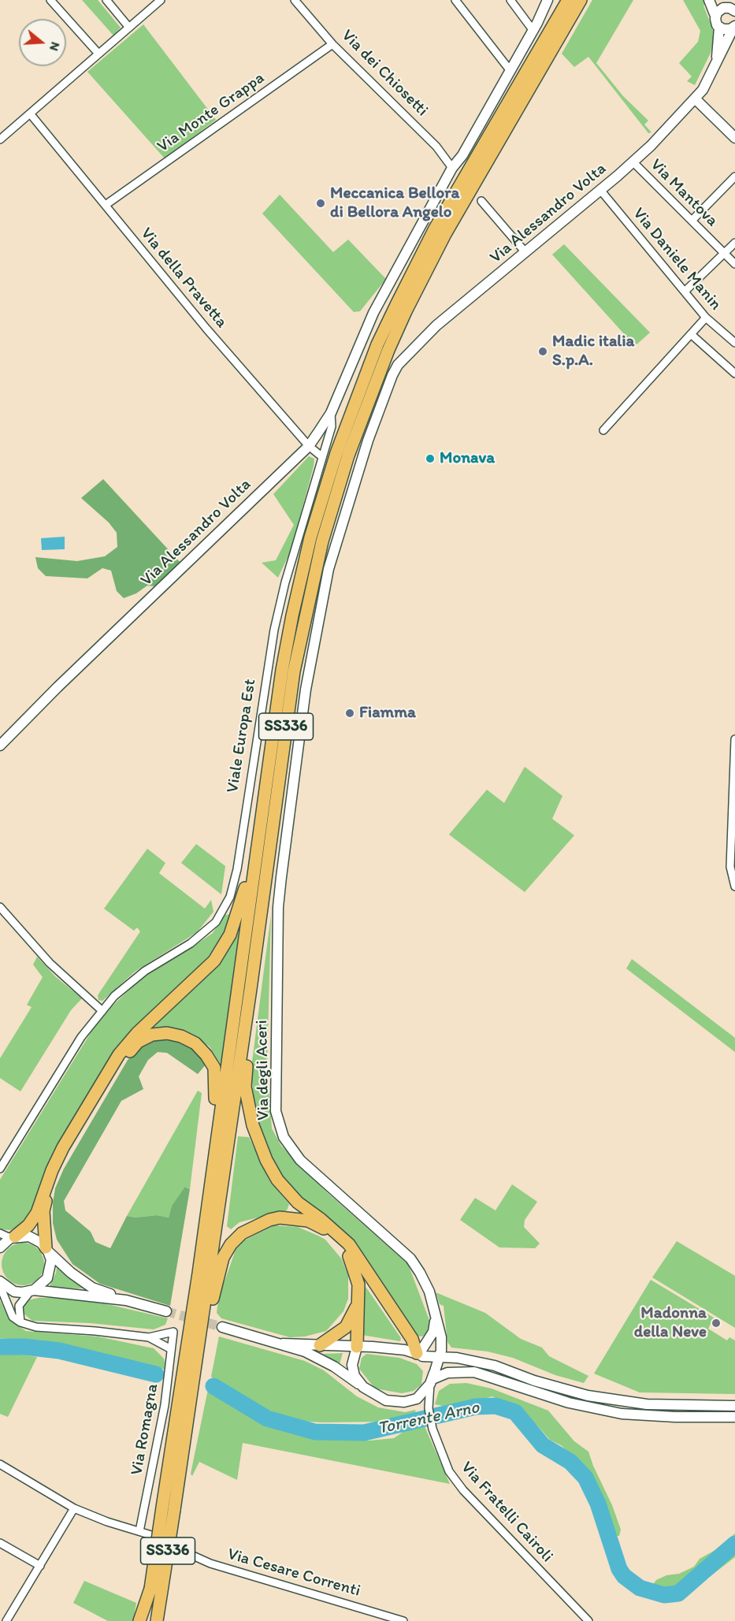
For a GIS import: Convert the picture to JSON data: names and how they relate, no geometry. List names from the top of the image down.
{
  "streets": {
    "highway": ["SS336"],
    "street": [
      "Via dei Chiosetti",
      "Via Monte Grappa",
      "Via Mantova",
      "Via Alessandro Volta",
      "Via Daniele Manin",
      "Via della Pravetta",
      "Viale Europa Est",
      "Via degli Aceri",
      "Via Romagna",
      "Via Fratelli Cairoli",
      "Via Cesare Correnti"
    ]
  },
  "crossings": [
    ["Via dei Chiosetti", "Via Monte Grappa"],
    ["Via dei Chiosetti", "Via Alessandro Volta"],
    ["Via Monte Grappa", "Via della Pravetta"],
    ["Via Mantova", "Via Alessandro Volta"],
    ["Via Alessandro Volta", "Via Daniele Manin"],
    ["Via Alessandro Volta", "Via della Pravetta"],
    ["Via Alessandro Volta", "Viale Europa Est"],
    ["Via Alessandro Volta", "Via degli Aceri"],
    ["Via della Pravetta", "Viale Europa Est"]
  ],
  "water": ["Torrente Arno"],
  "places": [
    "Meccanica Bellora di Bellora Angelo",
    "Madic italia S.p.A.",
    "Monava",
    "Fiamma",
    "Madonna della Neve"
  ],
  "north": "right"
}
